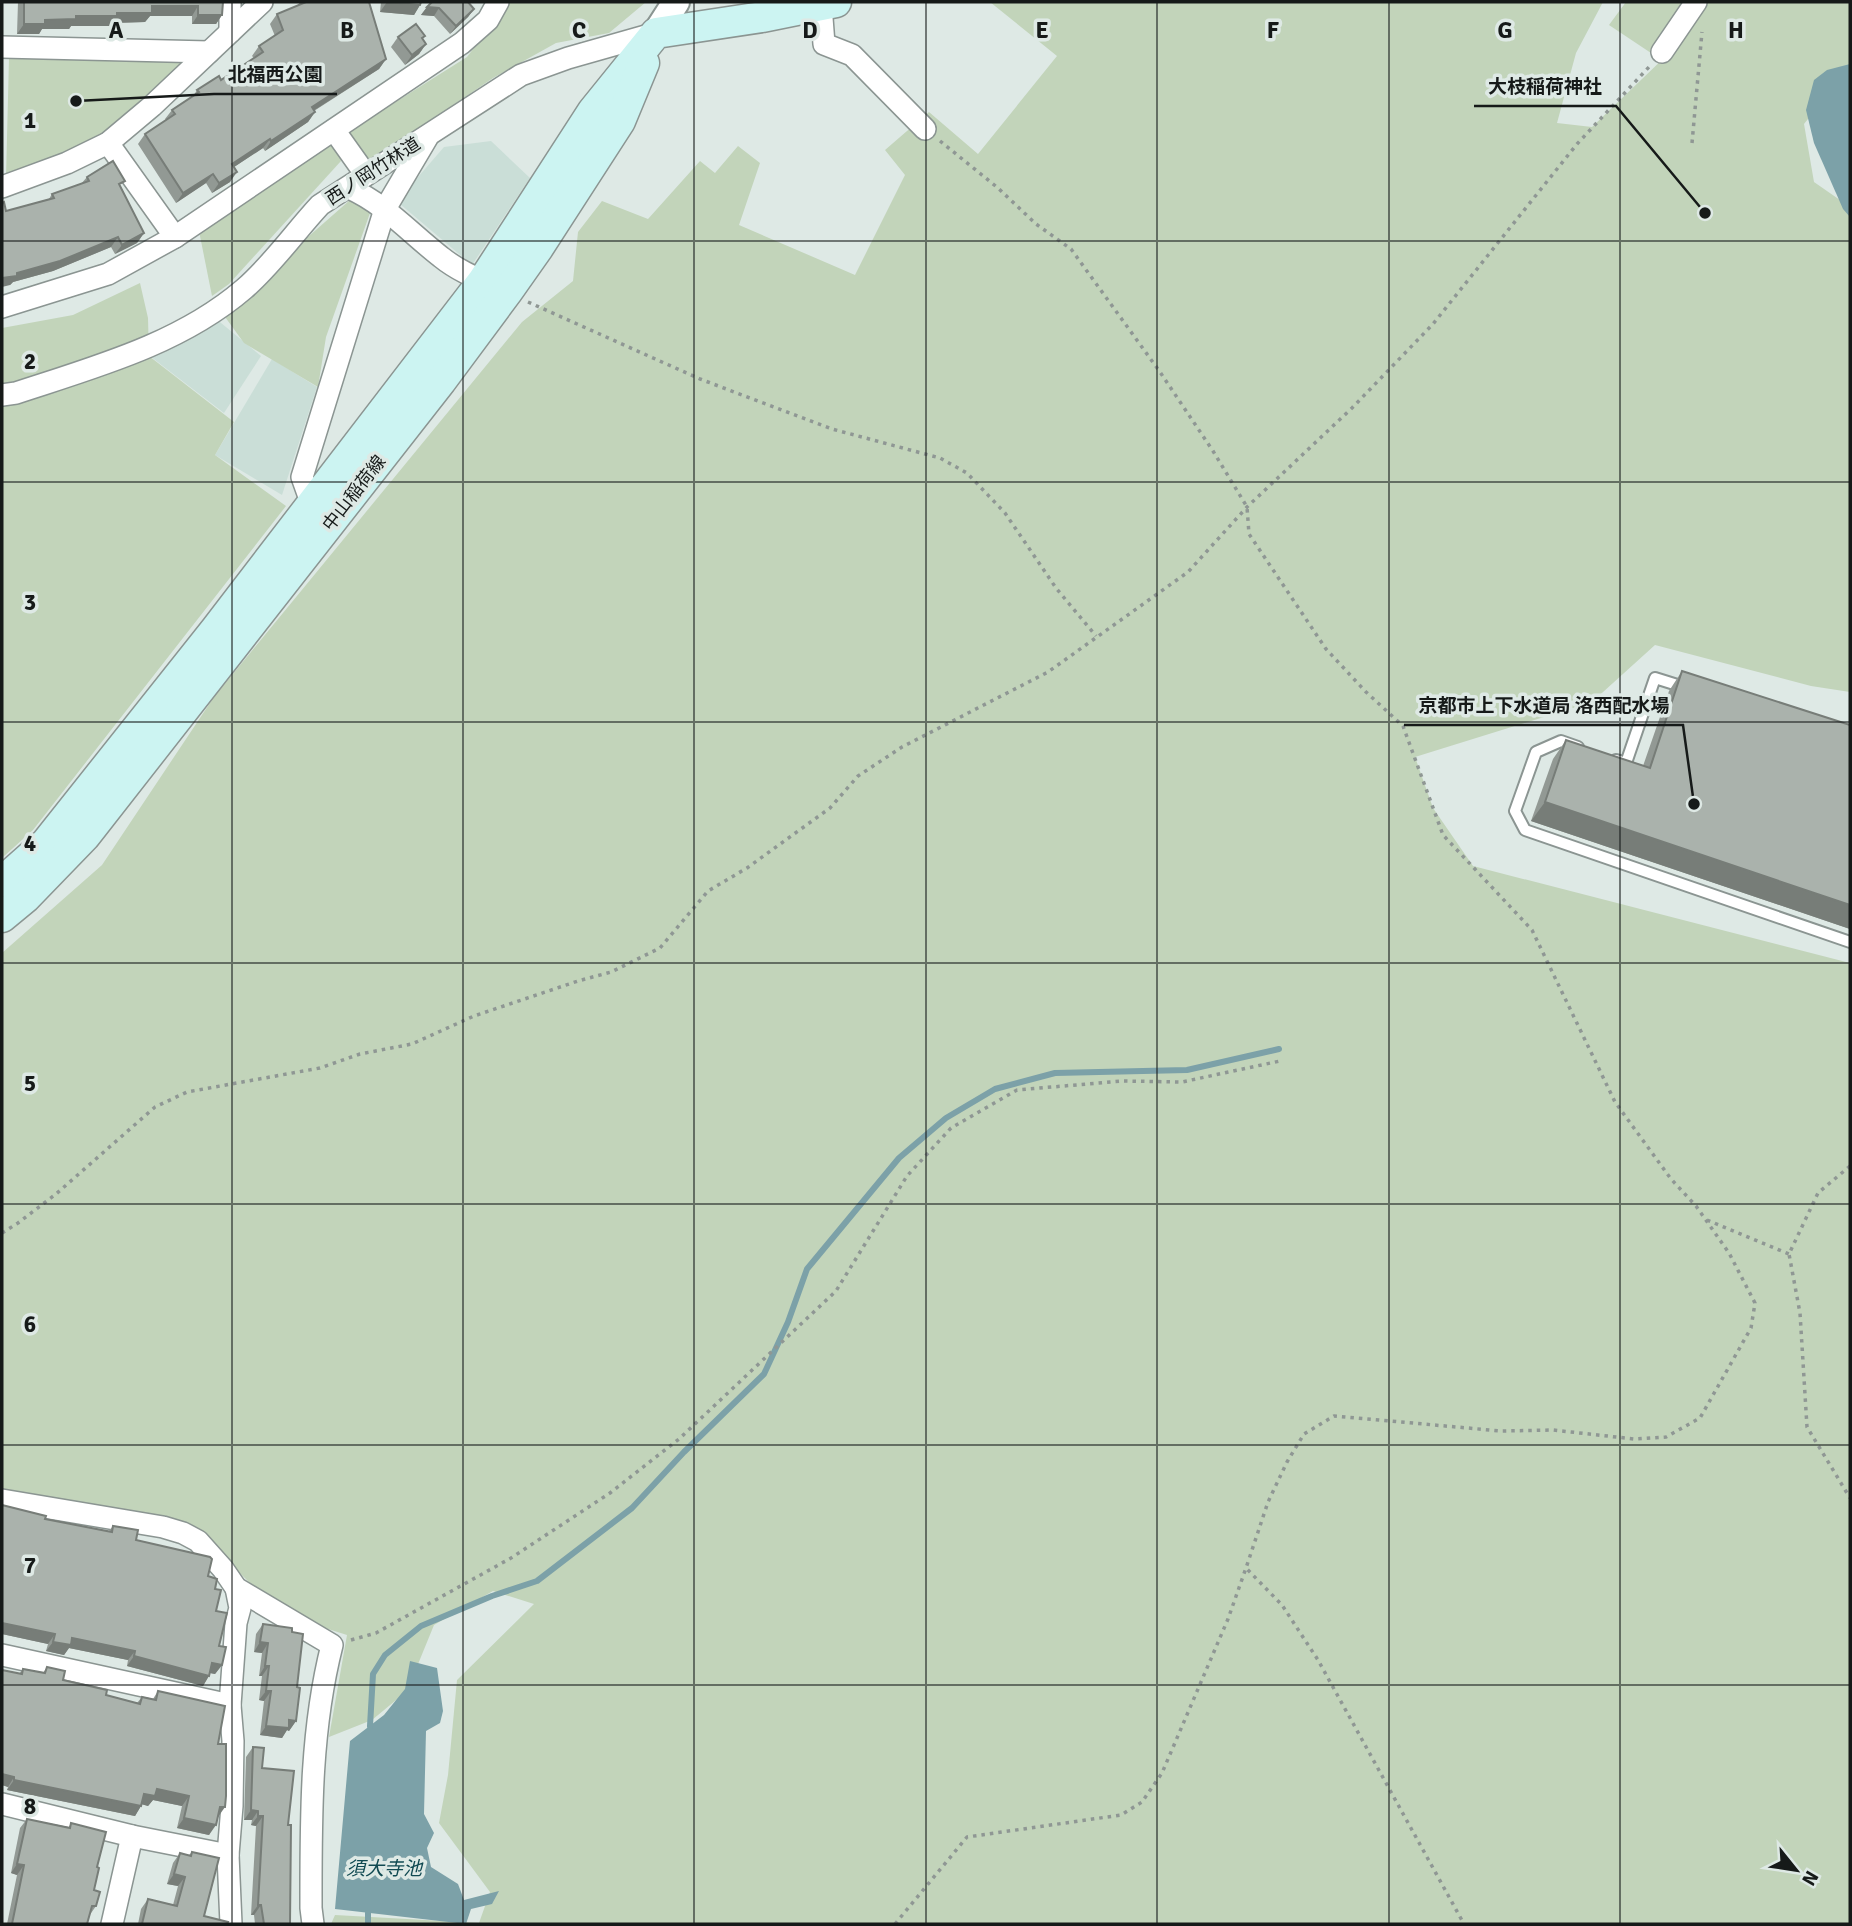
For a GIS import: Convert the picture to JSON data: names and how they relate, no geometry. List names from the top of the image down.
{
  "streets": {
    "main road": ["中山稲荷線"],
    "street": ["西ノ岡竹林道"]
  },
  "crossings": [
    ["西ノ岡竹林道", "中山稲荷線"]
  ],
  "water": ["須大寺池"],
  "places": ["北福西公園", "大枝稲荷神社", "京都市上下水道局 洛西配水場"],
  "north": "bottom right",
  "grid": {
    "columns": [
      "A",
      "B",
      "C",
      "D",
      "E",
      "F",
      "G",
      "H"
    ],
    "rows": [
      "1",
      "2",
      "3",
      "4",
      "5",
      "6",
      "7",
      "8"
    ]
  }
}
